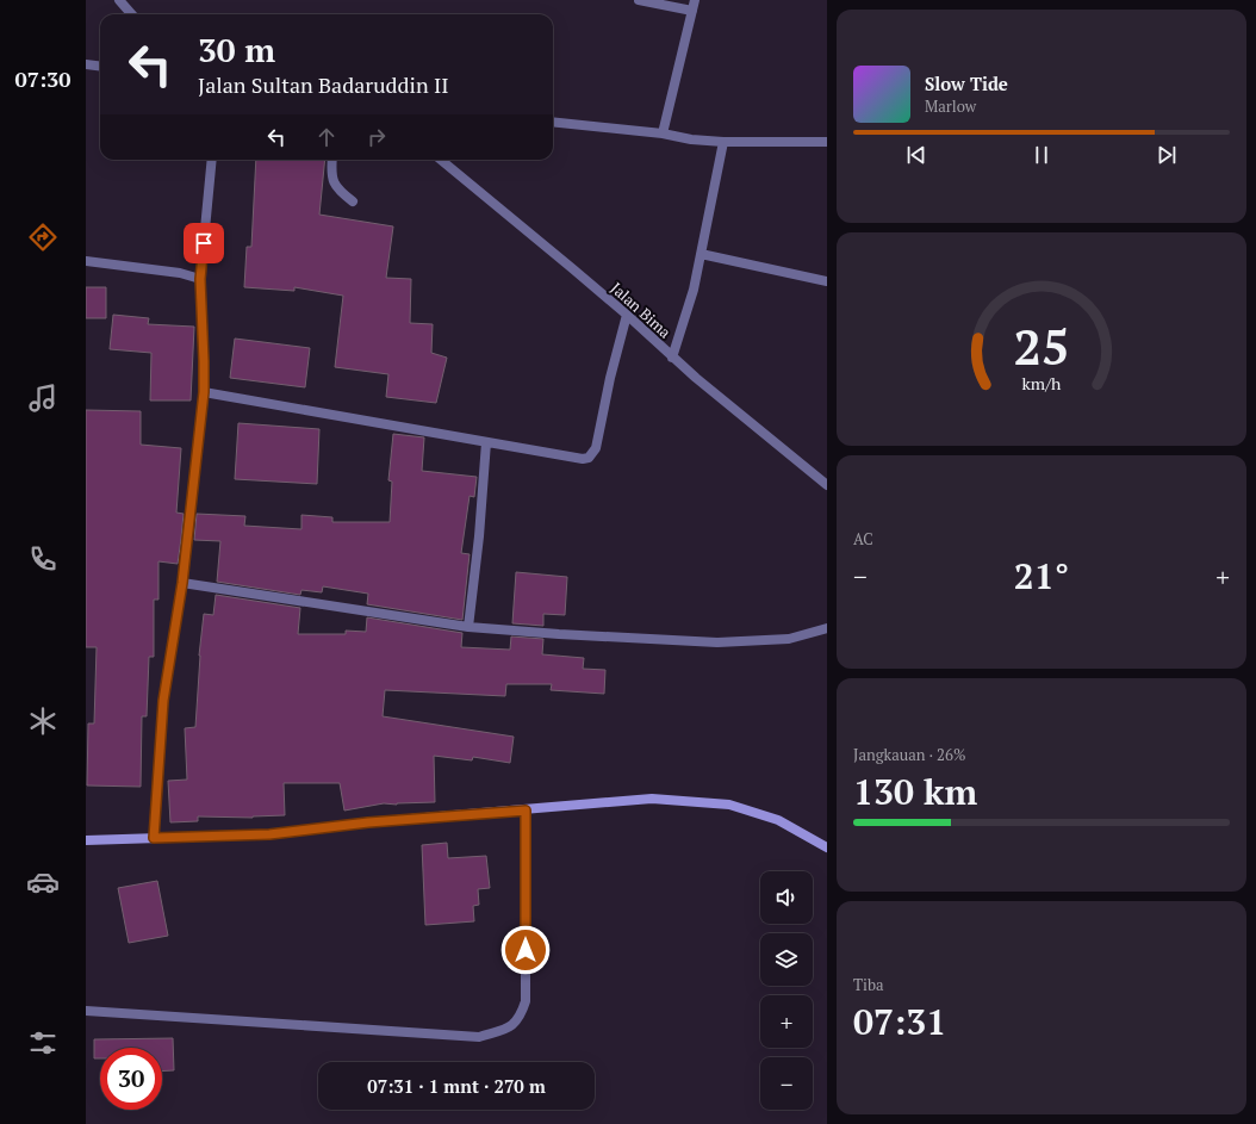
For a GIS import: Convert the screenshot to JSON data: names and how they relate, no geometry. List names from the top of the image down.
{
  "streets": {
    "street": ["Jalan Bima"]
  },
  "page": {
    "tabs": "07:30",
    "turn": ["30 m", "Jalan Sultan Badaruddin II"],
    "song": ["Slow Tide", "Marlow"],
    "tile": [
      "AC",
      ["Jangkauan · 26%", "130 km"],
      ["Tiba", "07:31"]
    ],
    "heat": ["−", "21°", "+"],
    "map_buttons": ["+", "−"],
    "limit": "30",
    "trip": "07:31 · 1 mnt · 270 m",
    "gauge": ["25", "km/h"]
  }
}
